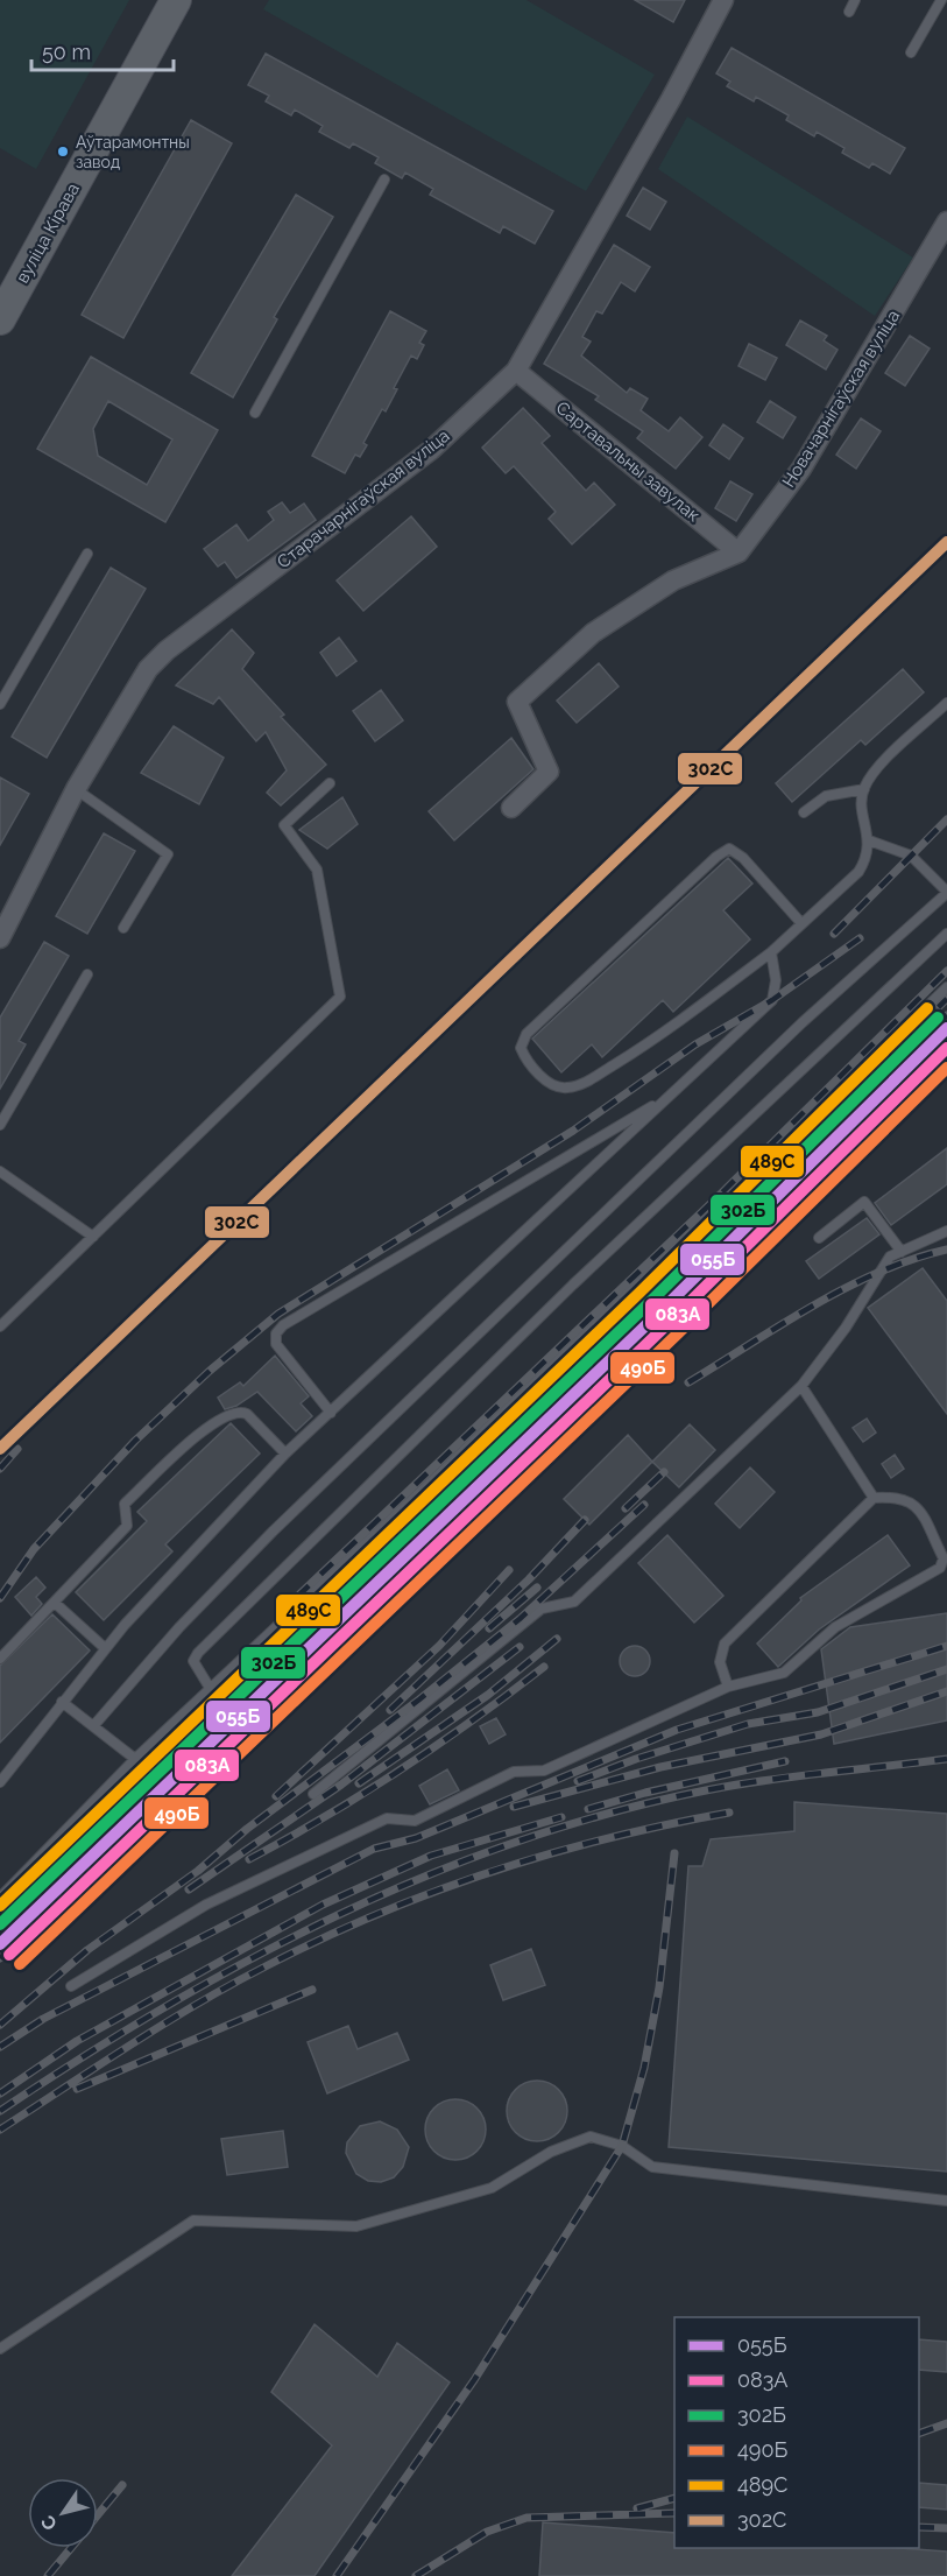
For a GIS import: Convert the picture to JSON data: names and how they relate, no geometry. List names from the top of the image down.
{
  "streets": {
    "main road": ["вуліца Кірава"],
    "street": ["Новачарнігаўская вуліца", "Сартавальны завулак", "Старачарнігаўская вуліца"]
  },
  "crossings": [
    ["Новачарнігаўская вуліца", "Сартавальны завулак"],
    ["Сартавальны завулак", "Старачарнігаўская вуліца"]
  ],
  "places": ["Аўтарамонтны завод"],
  "lines": [
    "transit line 302С",
    "transit line 489С",
    "transit line 302Б",
    "transit line 055Б",
    "transit line 083А",
    "transit line 490Б"
  ],
  "legend": [
    "055Б",
    "083А",
    "302Б",
    "490Б",
    "489С",
    "302С"
  ],
  "scale_bar": "50 m",
  "north": "bottom left"
}
